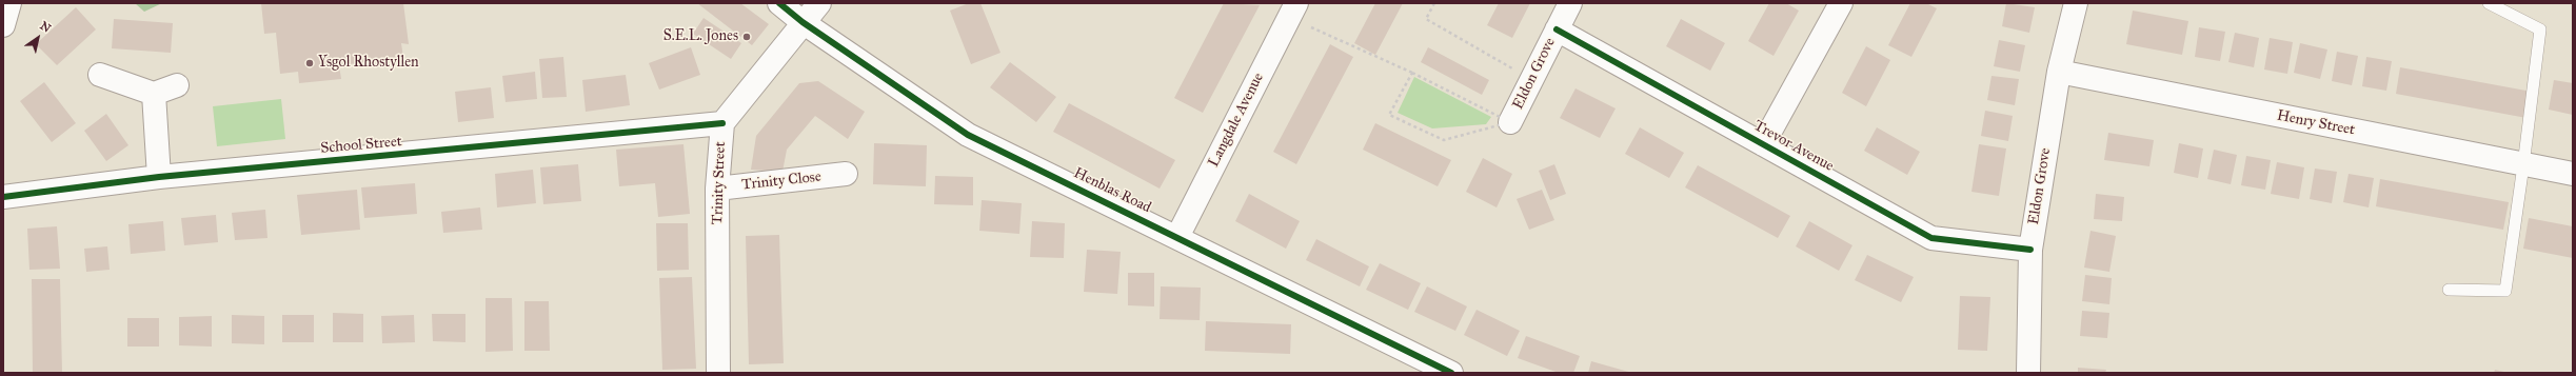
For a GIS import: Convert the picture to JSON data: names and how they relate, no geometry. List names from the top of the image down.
{
  "streets": {
    "street": [
      "Eldon Grove",
      "Langdale Avenue",
      "Henry Street",
      "School Street",
      "Trevor Avenue",
      "Trinity Close",
      "Trinity Street",
      "Henblas Road"
    ]
  },
  "crossings": [
    ["Eldon Grove", "Henry Street"],
    ["Eldon Grove", "Trevor Avenue"],
    ["Langdale Avenue", "Henblas Road"],
    ["School Street", "Trinity Street"],
    ["Trinity Close", "Trinity Street"],
    ["Trinity Street", "Henblas Road"]
  ],
  "places": ["S.E.L. Jones", "Ysgol Rhostyllen"],
  "north": "top right"
}
